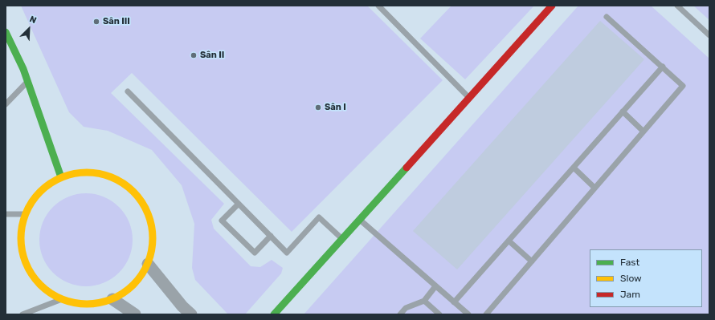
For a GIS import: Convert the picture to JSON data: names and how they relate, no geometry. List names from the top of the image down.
{
  "places": ["Sân III", "Sân II", "Sân I"],
  "legend": ["Fast", "Slow", "Jam"],
  "north": "top right"
}
